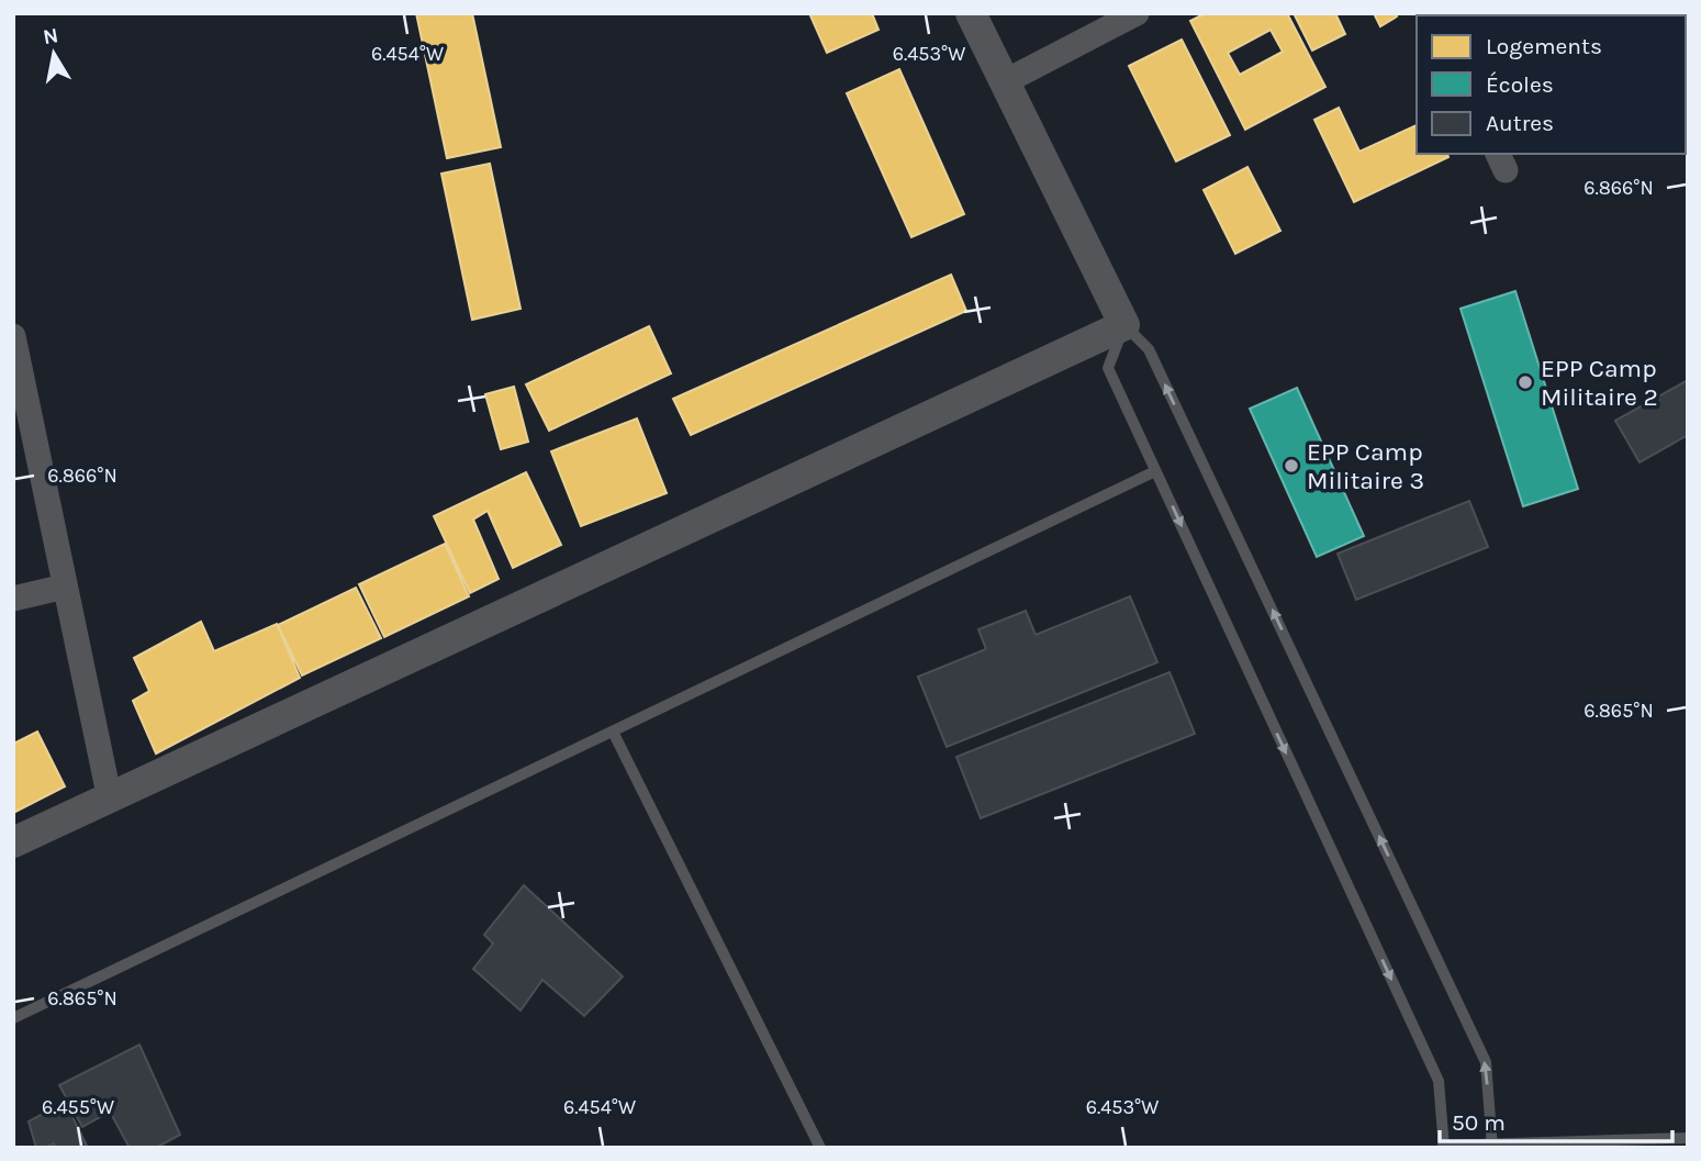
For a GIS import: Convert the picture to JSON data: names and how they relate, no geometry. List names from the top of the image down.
{
  "places": ["EPP Camp Militaire 2", "EPP Camp Militaire 3"],
  "legend": ["Logements", "Écoles", "Autres"],
  "scale_bar": "50 m",
  "north": "top",
  "coordinates": [
    "6.454°W",
    "6.453°W",
    "6.866°N",
    "6.865°N",
    "6.455°W"
  ]
}
